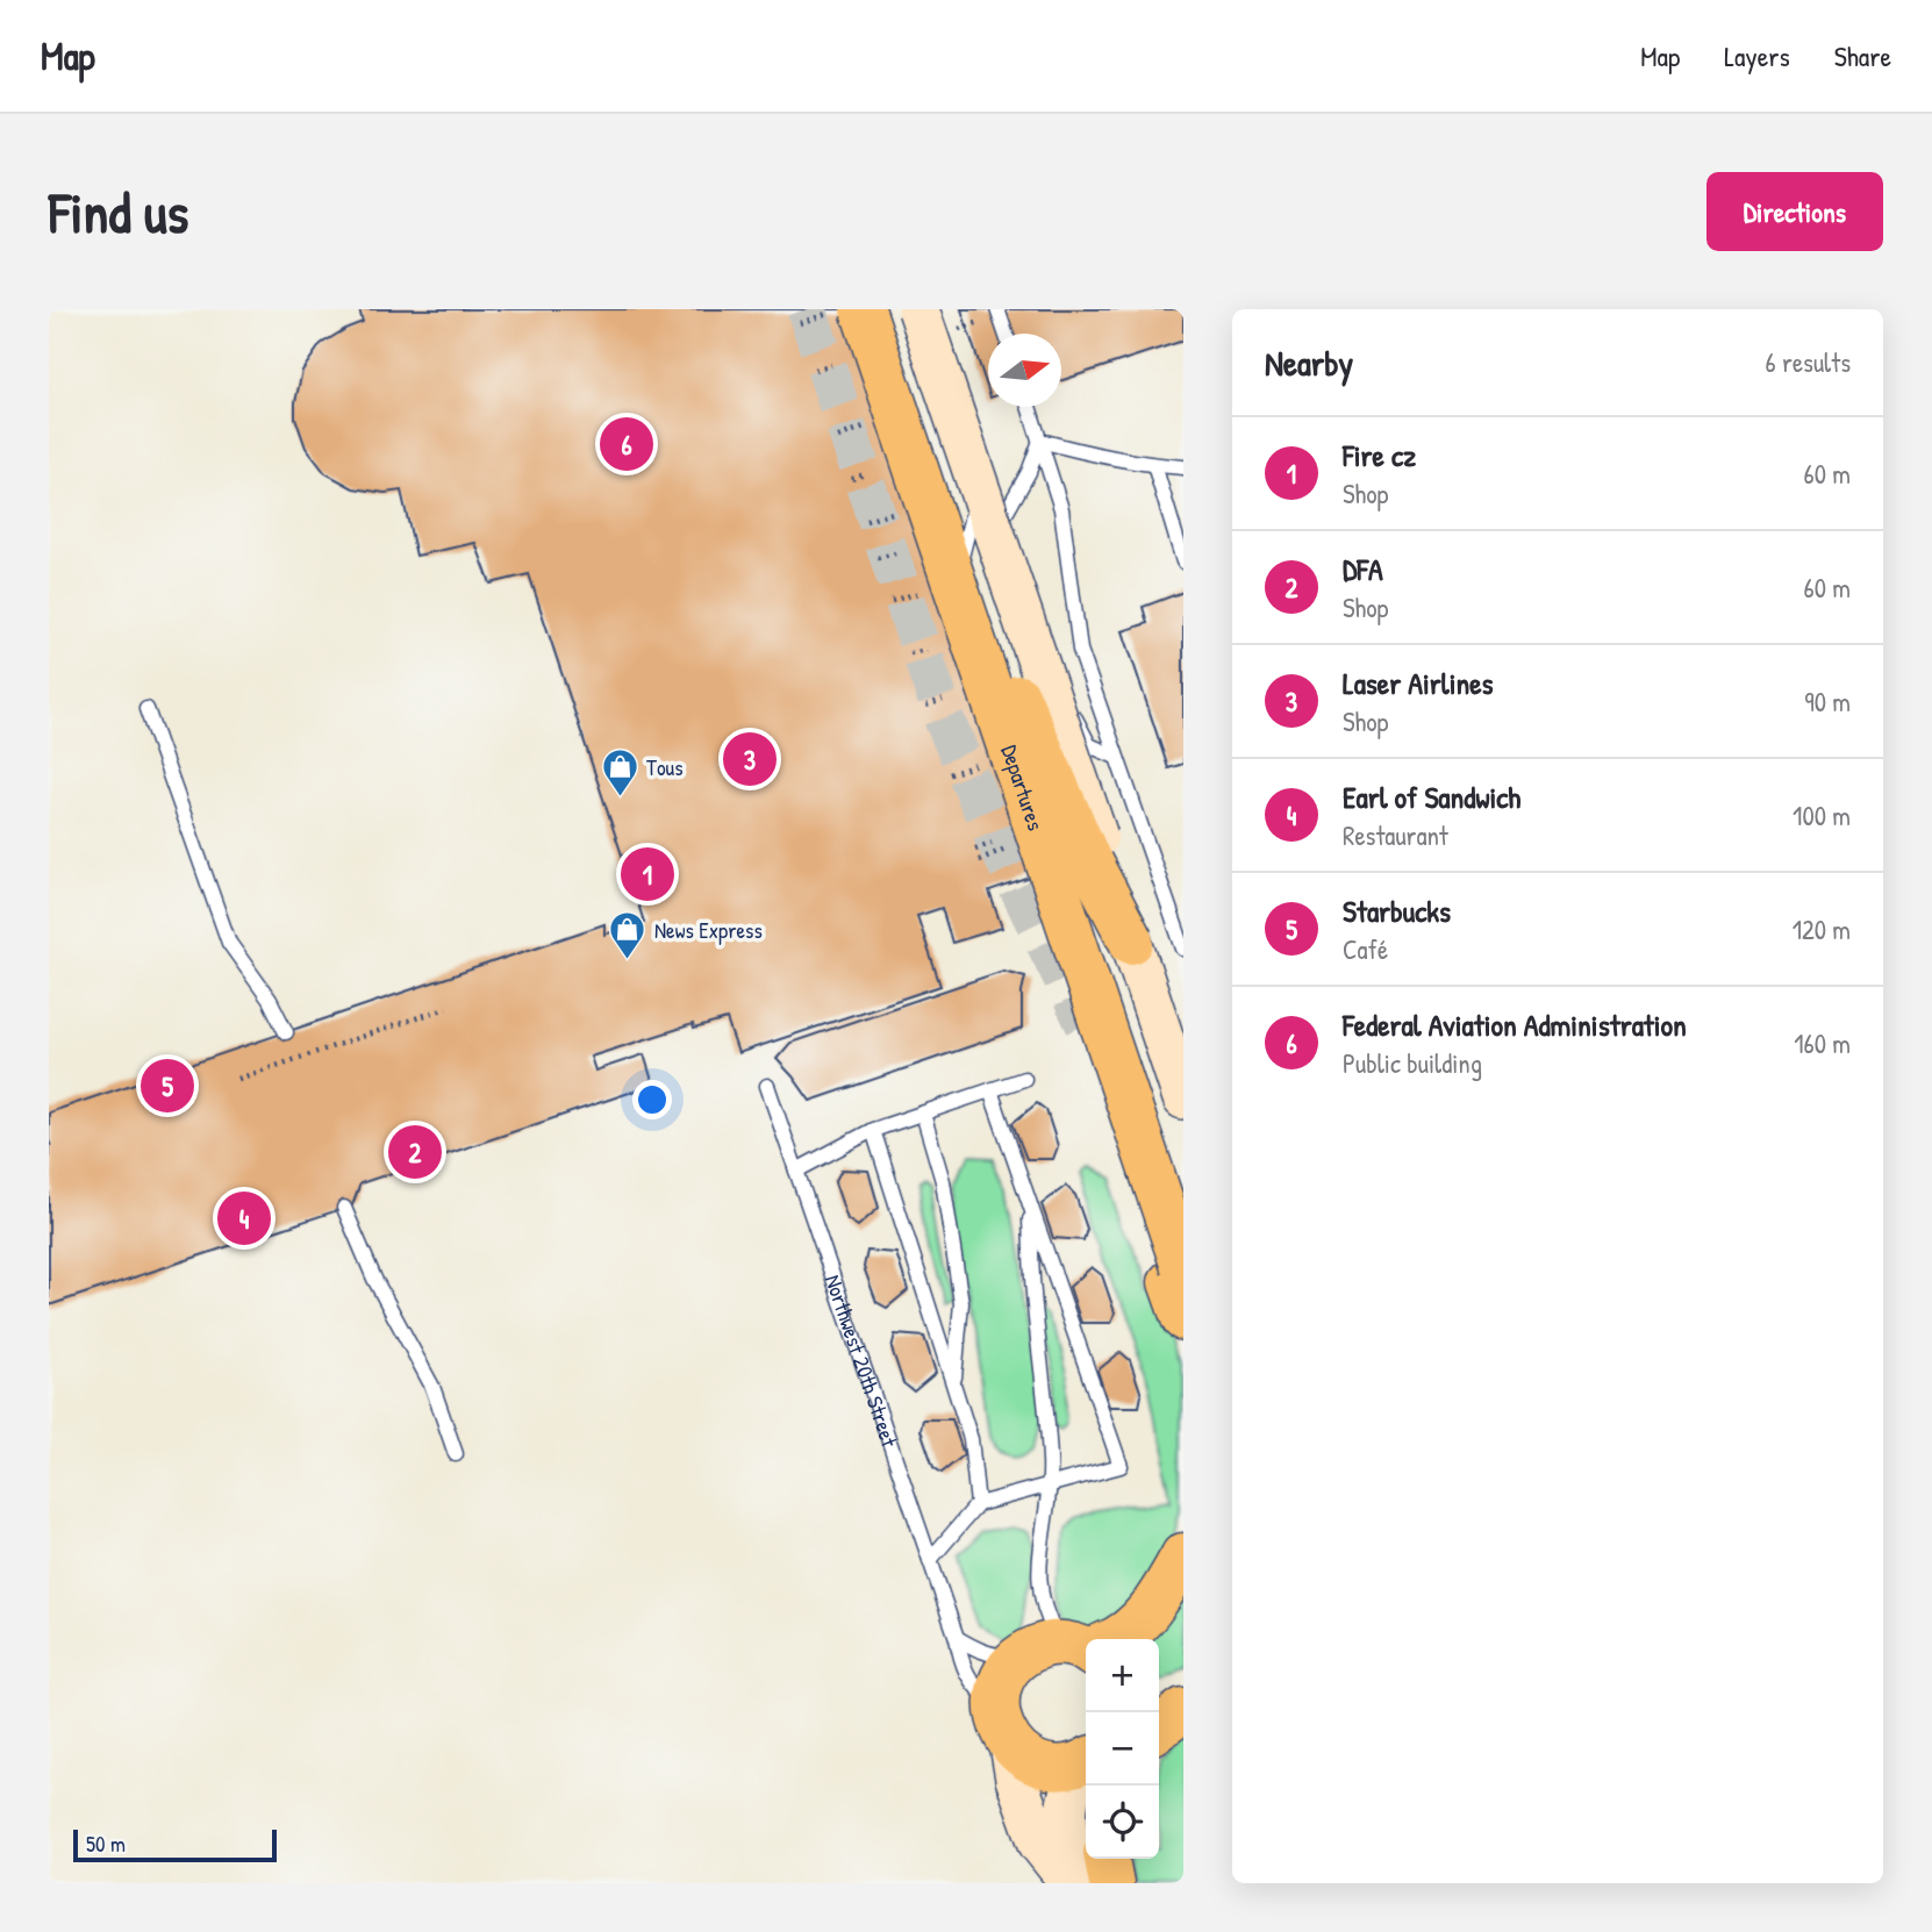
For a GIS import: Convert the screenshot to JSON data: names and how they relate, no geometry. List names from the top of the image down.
{
  "streets": {
    "main road": ["Departures"],
    "lane": ["Northwest 20th Street"]
  },
  "places": {
    "shop": ["Tous", "News Express"]
  },
  "scale_bar": "50 m",
  "north": "right",
  "page": {
    "header": "Map",
    "nav": ["Map", "Layers", "Share"],
    "buttons": "Directions",
    "title": "Find us",
    "heading": ["Nearby", "6 results"],
    "pins": [
      "6",
      "3",
      "1",
      "5",
      "2",
      "4"
    ],
    "list": [
      {
        "mark": "1",
        "name": "Fire cz",
        "note": "Shop",
        "value": "60 m"
      },
      {
        "mark": "2",
        "name": "DFA",
        "note": "Shop",
        "value": "60 m"
      },
      {
        "mark": "3",
        "name": "Laser Airlines",
        "note": "Shop",
        "value": "90 m"
      },
      {
        "mark": "4",
        "name": "Earl of Sandwich",
        "note": "Restaurant",
        "value": "100 m"
      },
      {
        "mark": "5",
        "name": "Starbucks",
        "note": "Café",
        "value": "120 m"
      },
      {
        "mark": "6",
        "name": "Federal Aviation Administration",
        "note": "Public building",
        "value": "160 m"
      }
    ],
    "map_buttons": ["+", "−"],
    "scale": "50 m"
  }
}
